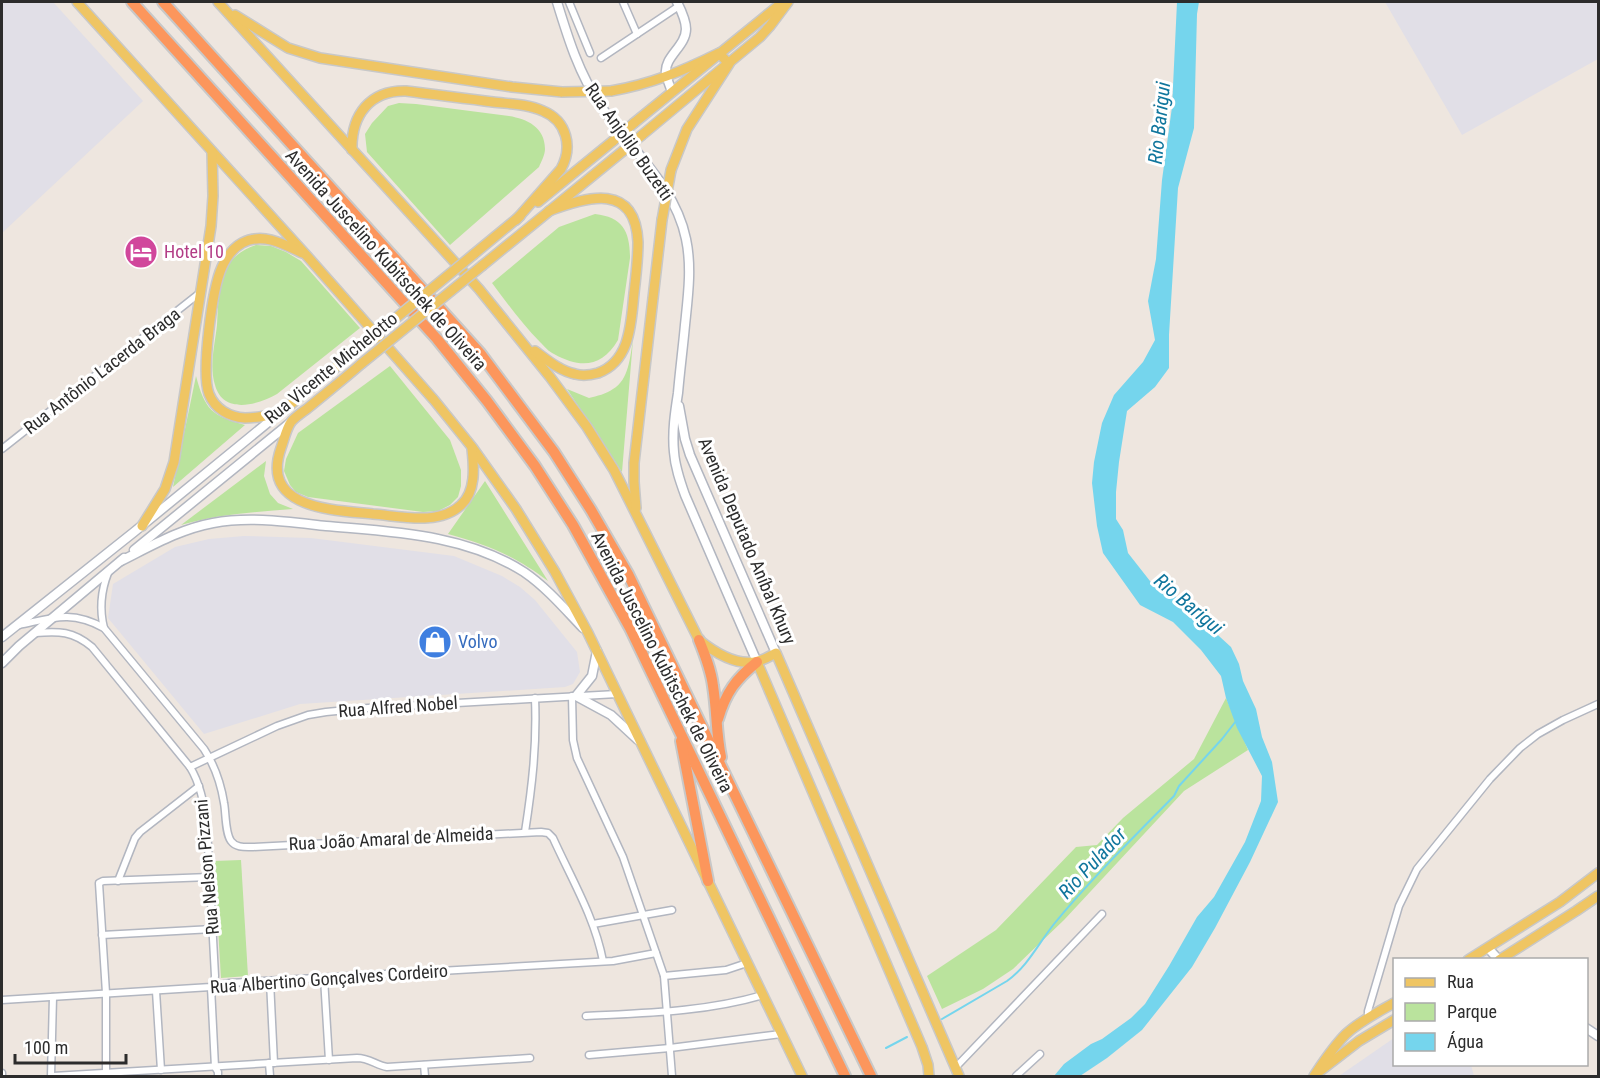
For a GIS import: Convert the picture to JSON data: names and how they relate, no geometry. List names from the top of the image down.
{
  "streets": {
    "highway": ["Avenida Juscelino Kubitschek de Oliveira"],
    "main road": ["Rua Anjolilo Buzetti", "Rua Vicente Michelotto", "Avenida Deputado Aníbal Khury"],
    "street": [
      "Rua Antônio Lacerda Braga",
      "Rua Alfred Nobel",
      "Rua João Amaral de Almeida",
      "Rua Nelson Pizzani",
      "Rua Albertino Gonçalves Cordeiro"
    ]
  },
  "crossings": [
    ["Rua Anjolilo Buzetti", "Avenida Deputado Aníbal Khury"],
    ["Rua Vicente Michelotto", "Rua Nelson Pizzani"],
    ["Rua Alfred Nobel", "Rua Nelson Pizzani"],
    ["Rua João Amaral de Almeida", "Rua Nelson Pizzani"],
    ["Rua Nelson Pizzani", "Rua Albertino Gonçalves Cordeiro"]
  ],
  "water": ["Rio Barigui", "Rio Pulador"],
  "places": {
    "hotel": ["Hotel 10"],
    "shop": ["Volvo"]
  },
  "legend": ["Rua", "Parque", "Água"],
  "scale_bar": "100 m"
}
